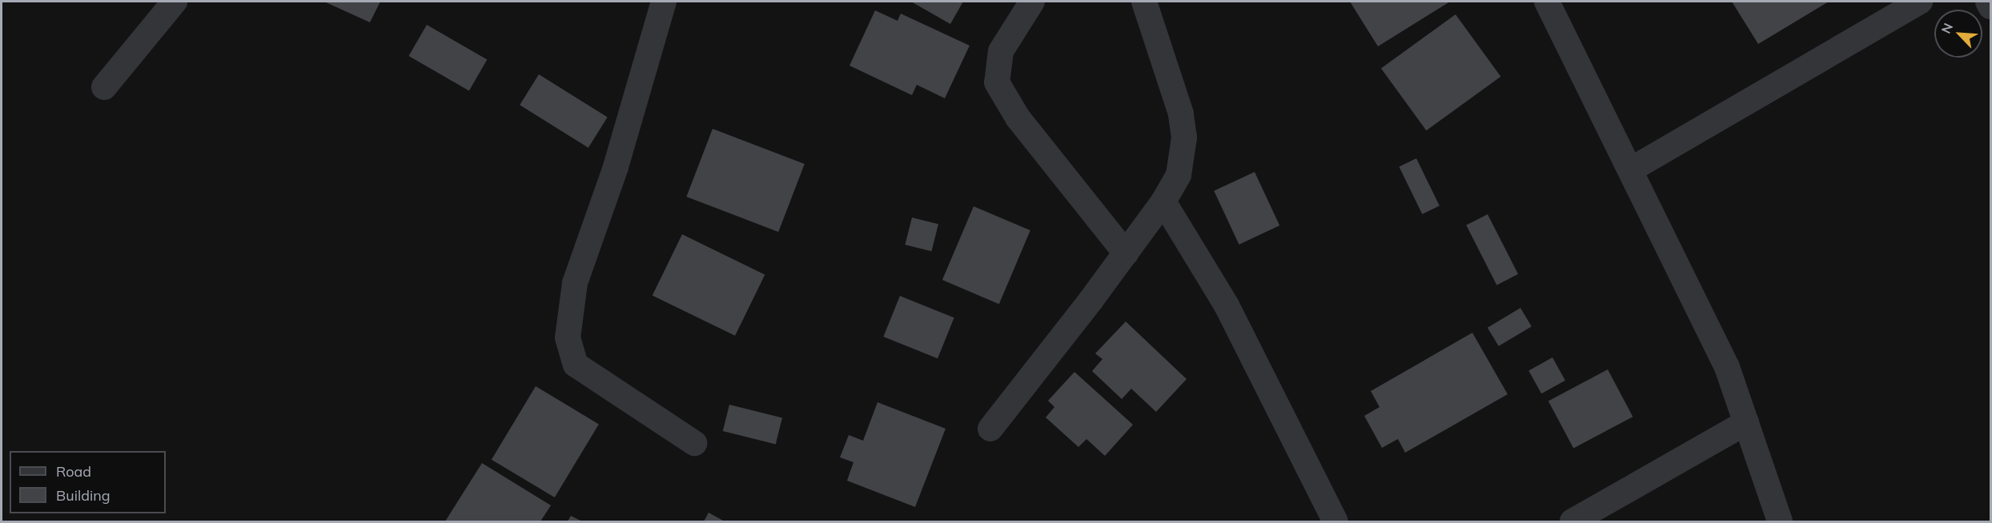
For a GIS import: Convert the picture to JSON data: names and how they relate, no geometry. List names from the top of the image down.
{
  "legend": ["Road", "Building"],
  "north": "top left"
}
